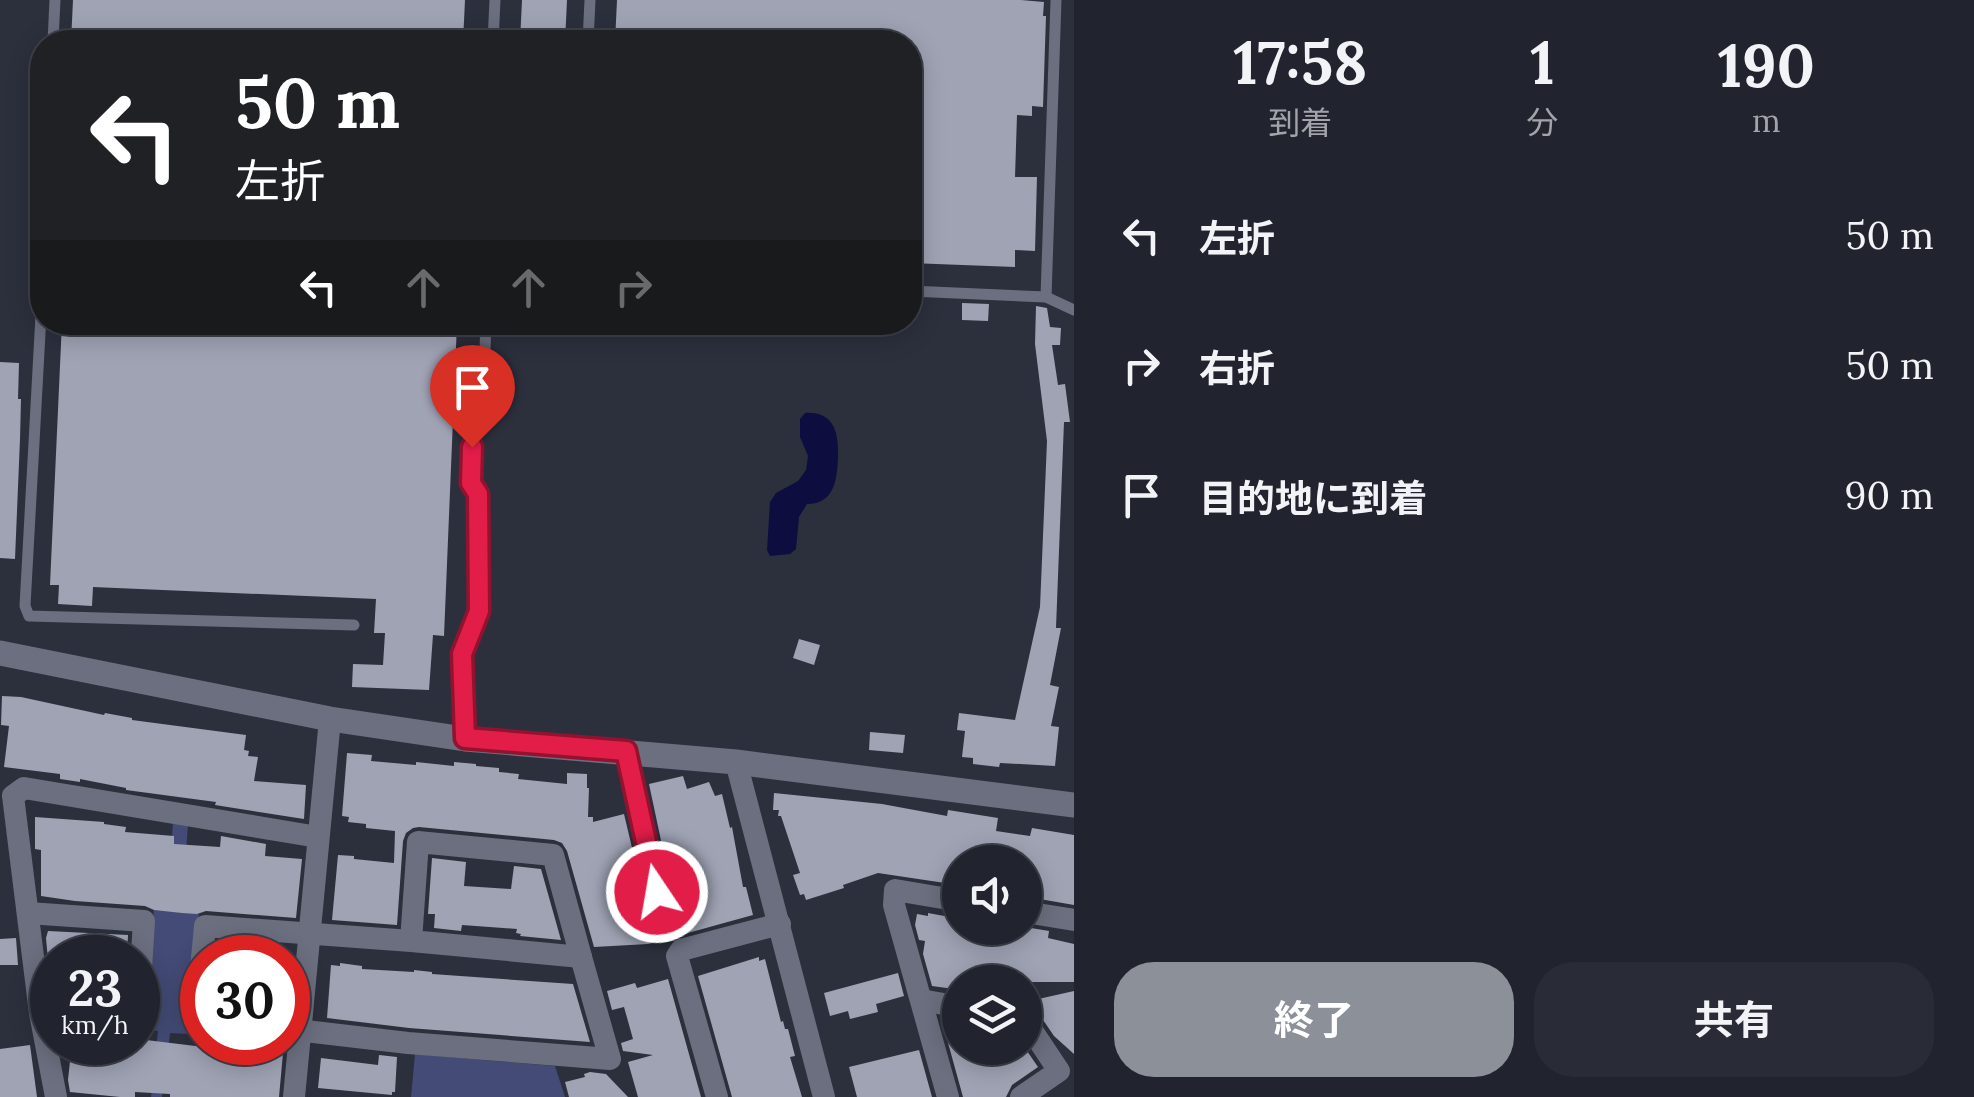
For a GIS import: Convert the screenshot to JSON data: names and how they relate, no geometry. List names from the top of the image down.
{
  "page": {
    "eta": [
      "17:58",
      "到着",
      "1",
      "分",
      "190",
      "m"
    ],
    "turn": ["50 m", "左折"],
    "list": [
      {
        "name": "左折",
        "value": "50 m"
      },
      {
        "name": "右折",
        "value": "50 m"
      },
      {
        "name": "目的地に到着",
        "value": "90 m"
      }
    ],
    "speed": "23 km/h",
    "limit": "30",
    "buttons": ["終了", "共有"]
  }
}
